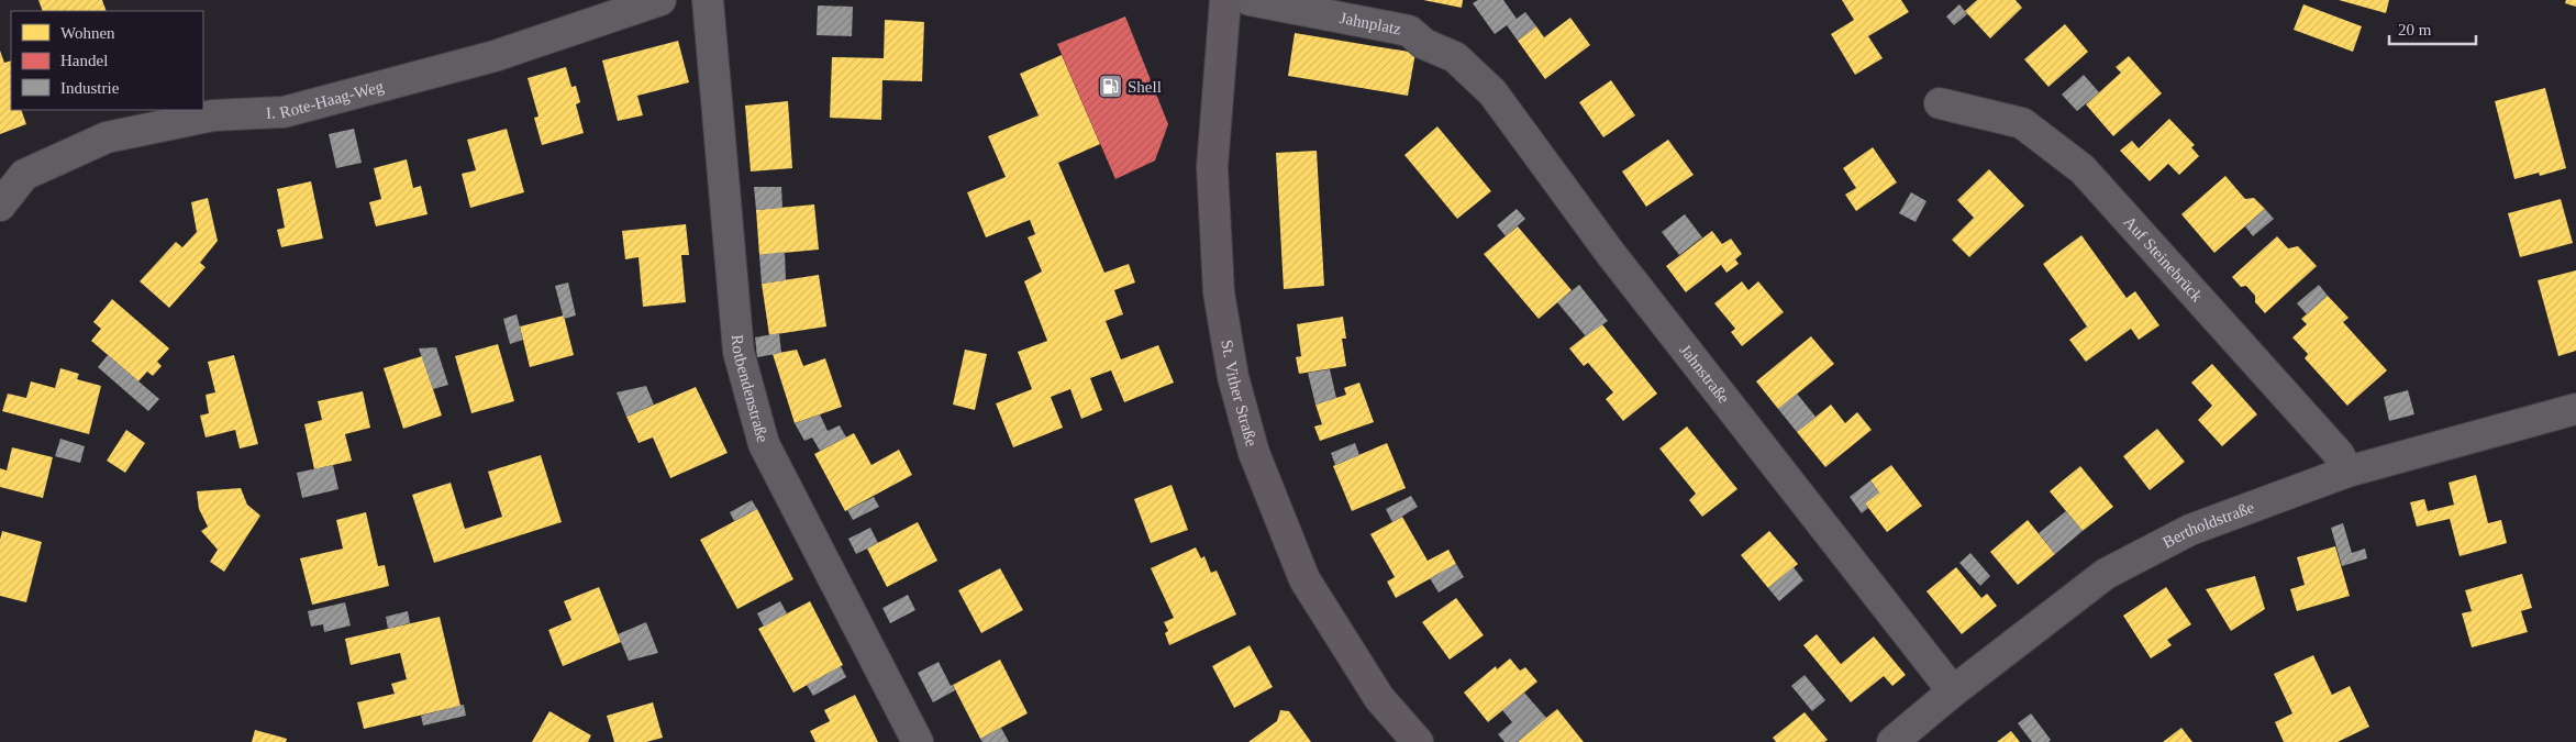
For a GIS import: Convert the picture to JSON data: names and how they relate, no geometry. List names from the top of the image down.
{
  "streets": {
    "main road": ["St. Vither Straße"],
    "street": [
      "Jahnplatz",
      "I. Rote-Haag-Weg",
      "Auf Steinebrück",
      "Jahnstraße",
      "Rotbendenstraße",
      "Bertholdstraße"
    ]
  },
  "crossings": [
    ["Jahnplatz", "Jahnstraße"],
    ["Auf Steinebrück", "Bertholdstraße"],
    ["Jahnstraße", "Bertholdstraße"]
  ],
  "places": {
    "fuel station": ["Shell"]
  },
  "legend": ["Wohnen", "Handel", "Industrie"],
  "scale_bar": "20 m"
}
